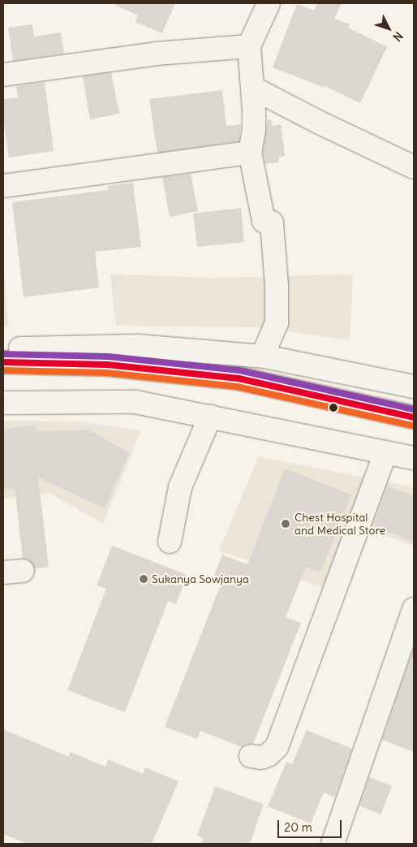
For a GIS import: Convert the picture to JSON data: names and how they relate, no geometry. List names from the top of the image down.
{
  "places": ["Chest Hospital and Medical Store", "Sukanya Sowjanya"],
  "scale_bar": "20 m",
  "north": "bottom right"
}
